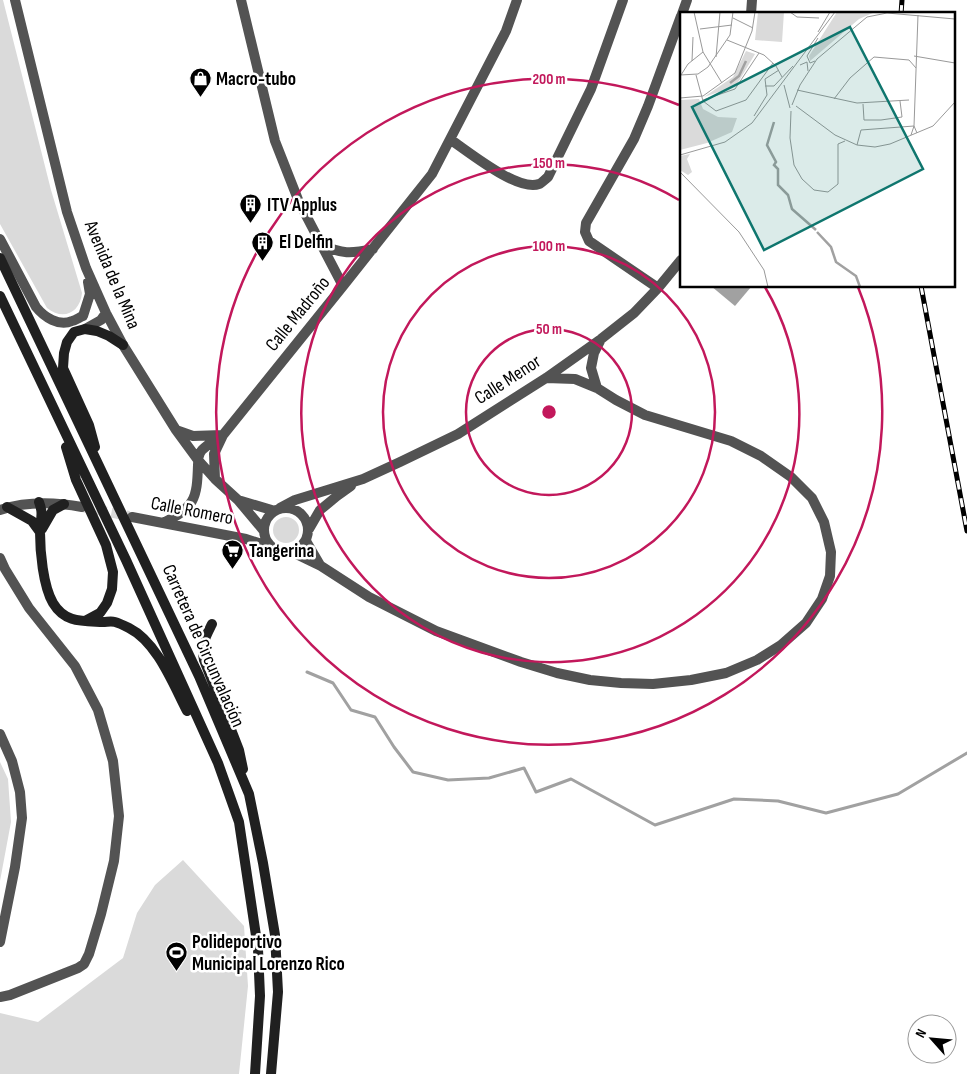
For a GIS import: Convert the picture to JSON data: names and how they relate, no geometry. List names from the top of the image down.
{
  "streets": {
    "main road": ["Carretera de Circunvalación"],
    "street": [
      "Avenida de la Mina",
      "Calle Madroño",
      "Calle Menor",
      "Calle Romero"
    ]
  },
  "crossings": [
    ["Avenida de la Mina", "Calle Madroño"],
    ["Avenida de la Mina", "Calle Menor"],
    ["Avenida de la Mina", "Calle Romero"],
    ["Calle Menor", "Calle Romero"]
  ],
  "places": {
    "shop": ["Macro-tubo"],
    "building": ["ITV Applus", "El Delfin"],
    "supermarket": ["Tangerina"],
    "sports": ["Polideportivo Municipal Lorenzo Rico"]
  },
  "north": "top left",
  "rings": [
    "200 m",
    "150 m",
    "100 m",
    "50 m"
  ]
}
